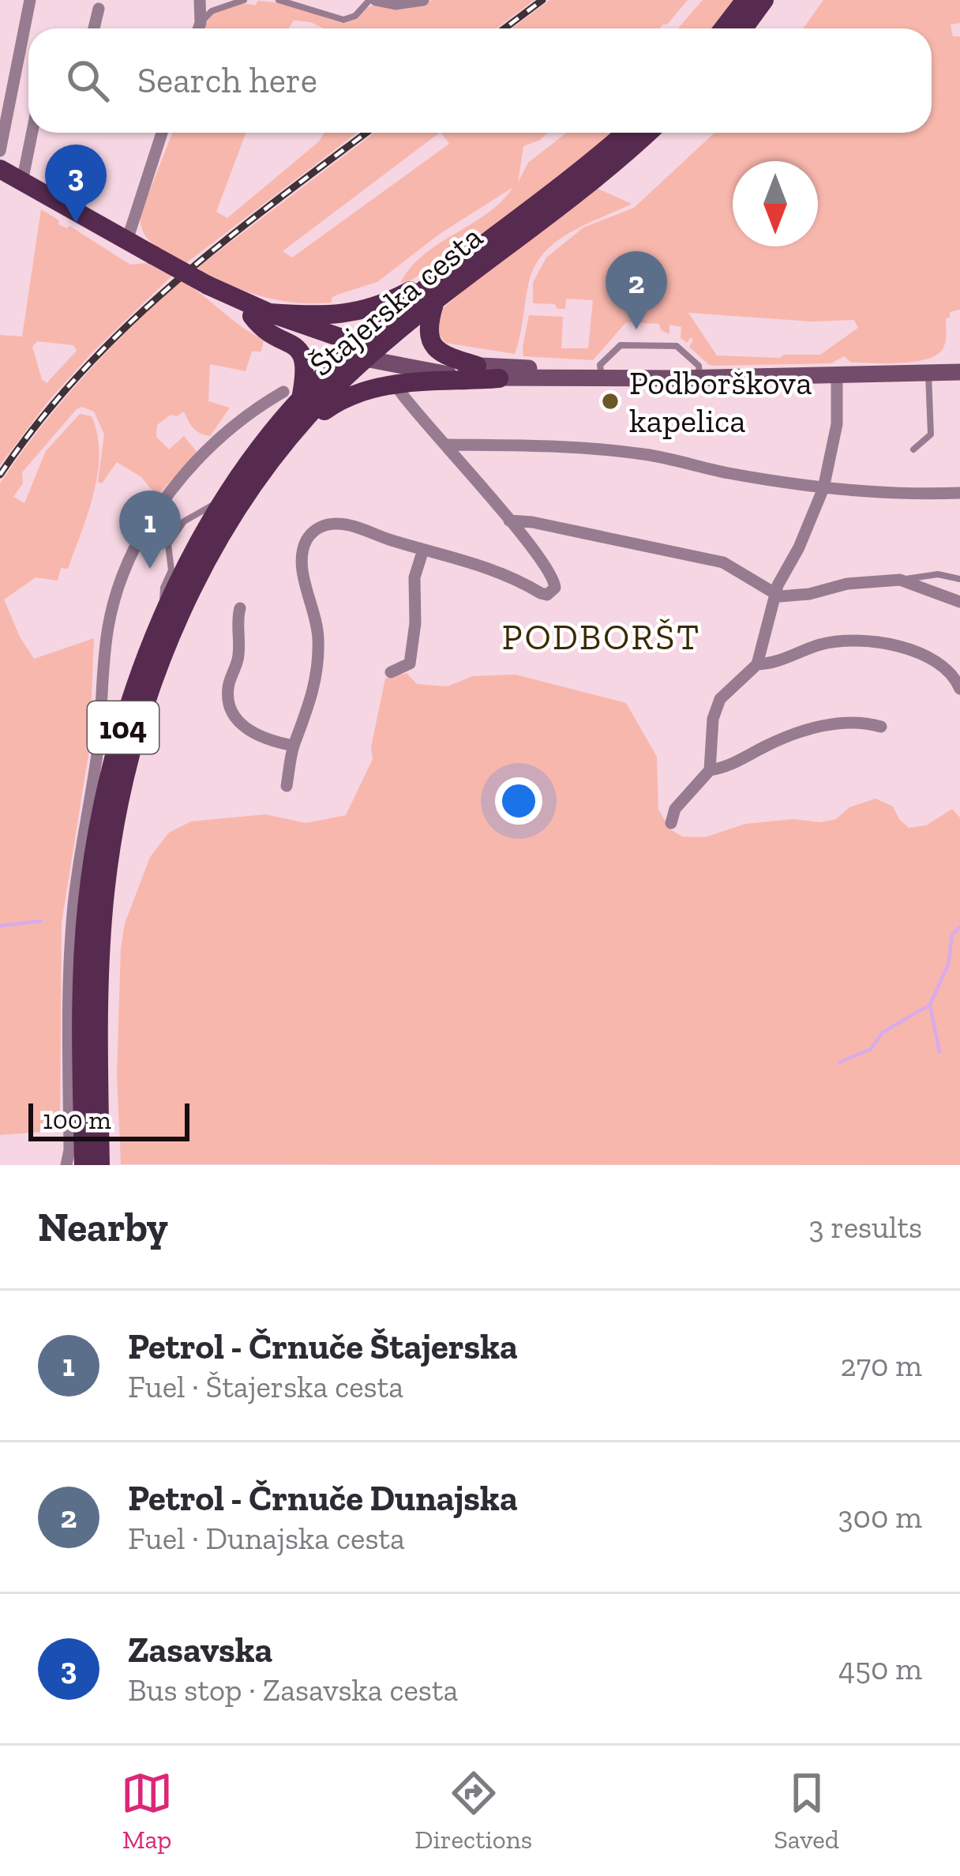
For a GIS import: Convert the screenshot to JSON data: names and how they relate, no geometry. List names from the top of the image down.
{
  "streets": {
    "main road": ["Štajerska cesta", "104"]
  },
  "districts": ["PODBORŠT"],
  "places": ["Podborškova kapelica"],
  "scale_bar": "100 m",
  "north": "bottom",
  "page": {
    "search": "Search here",
    "pins": ["3", "2", "1"],
    "scale": "100 m",
    "heading": ["Nearby", "3 results"],
    "list": [
      {
        "mark": "1",
        "name": "Petrol - Črnuče Štajerska",
        "note": "Fuel · Štajerska cesta",
        "value": "270 m"
      },
      {
        "mark": "2",
        "name": "Petrol - Črnuče Dunajska",
        "note": "Fuel · Dunajska cesta",
        "value": "300 m"
      },
      {
        "mark": "3",
        "name": "Zasavska",
        "note": "Bus stop · Zasavska cesta",
        "value": "450 m"
      }
    ],
    "nav": ["Map", "Directions", "Saved"]
  }
}
